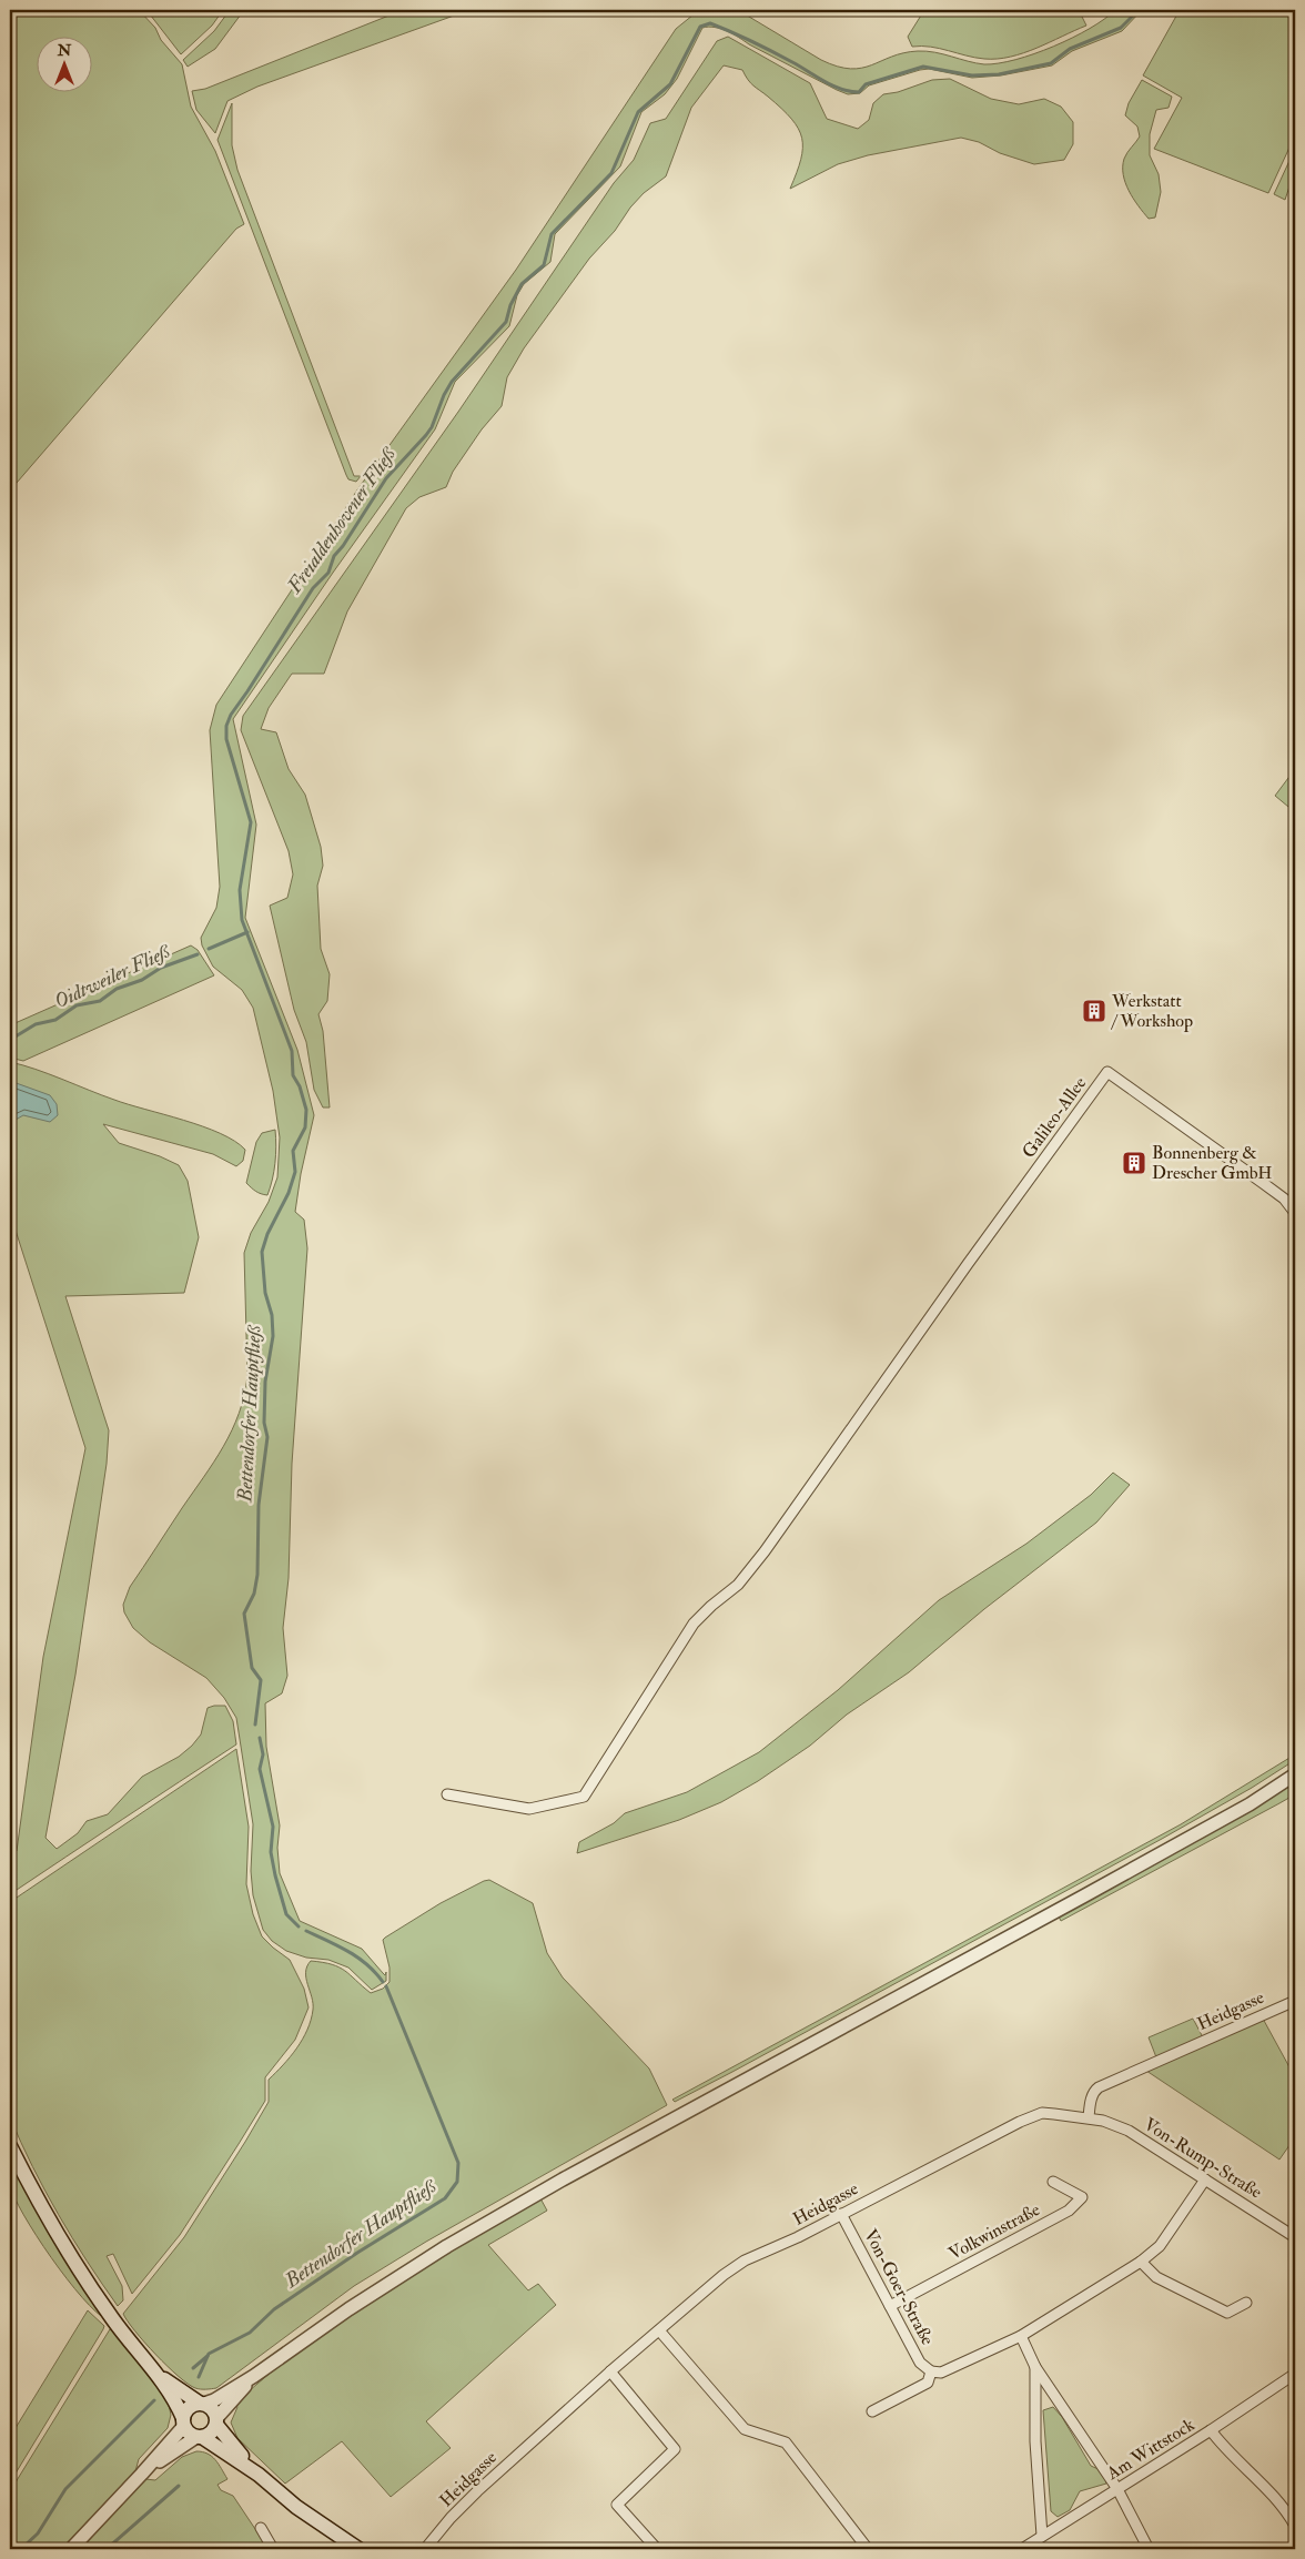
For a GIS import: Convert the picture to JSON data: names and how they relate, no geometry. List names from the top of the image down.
{
  "streets": {
    "street": [
      "Galileo-Allee",
      "Heidgasse",
      "Von-Rump-Straße",
      "Volkwinstraße",
      "Von-Goer-Straße",
      "Am Wittstock"
    ]
  },
  "crossings": [
    ["Heidgasse", "Von-Rump-Straße"],
    ["Heidgasse", "Von-Goer-Straße"],
    ["Volkwinstraße", "Von-Goer-Straße"]
  ],
  "water": ["Freialdenhovener Fließ", "Oidtweiler Fließ", "Bettendorfer Hauptfließ"],
  "places": {
    "building": ["Werkstatt / Workshop", "Bonnenberg & Drescher GmbH"]
  },
  "north": "top"
}
